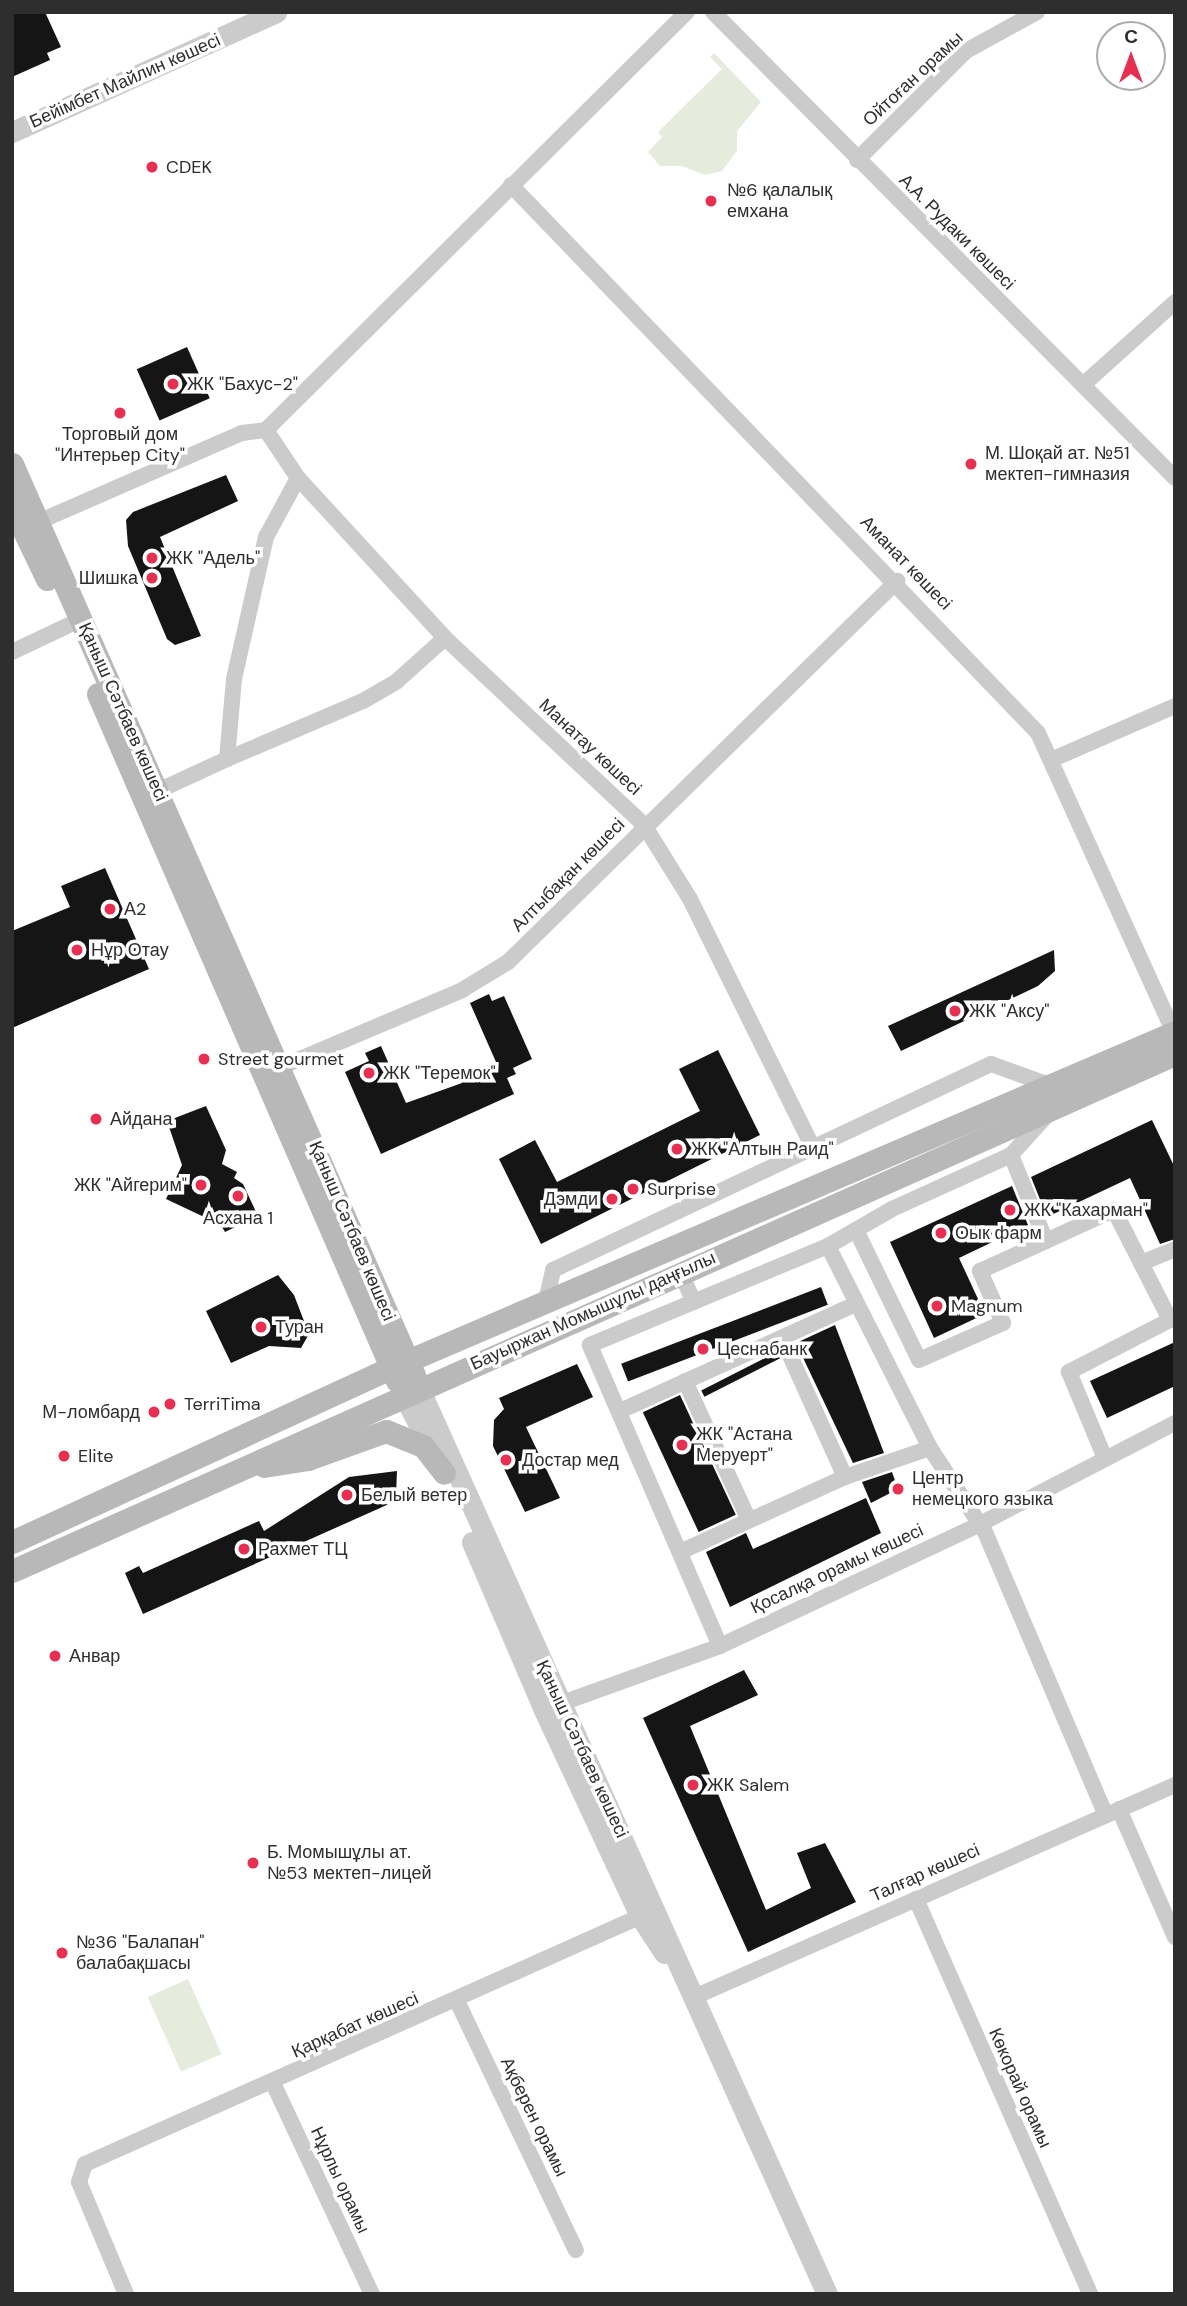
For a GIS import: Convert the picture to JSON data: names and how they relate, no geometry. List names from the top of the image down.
{
  "streets": {
    "main road": ["Қаныш Сәтбаев көшесі", "Бауыржан Момышұлы даңғылы"],
    "street": [
      "Ойтоған орамы",
      "Бейімбет Майлин көшесі",
      "А.А. Рудаки көшесі",
      "Аманат көшесі",
      "Манатау көшесі",
      "Алтыбақан көшесі",
      "Қосалқа орамы көшесі",
      "Талғар көшесі",
      "Қарқабат көшесі",
      "Көкорай орамы",
      "Ақберен орамы",
      "Нұрлы орамы"
    ]
  },
  "crossings": [
    ["Ойтоған орамы", "А.А. Рудаки көшесі"],
    ["Аманат көшесі", "Алтыбақан көшесі"],
    ["Аманат көшесі", "Бауыржан Момышұлы даңғылы"],
    ["Қаныш Сәтбаев көшесі", "Алтыбақан көшесі"],
    ["Қаныш Сәтбаев көшесі", "Бауыржан Момышұлы даңғылы"],
    ["Қаныш Сәтбаев көшесі", "Қосалқа орамы көшесі"],
    ["Қаныш Сәтбаев көшесі", "Талғар көшесі"],
    ["Қаныш Сәтбаев көшесі", "Қарқабат көшесі"],
    ["Манатау көшесі", "Алтыбақан көшесі"],
    ["Талғар көшесі", "Көкорай орамы"],
    ["Қарқабат көшесі", "Ақберен орамы"],
    ["Қарқабат көшесі", "Нұрлы орамы"]
  ],
  "places": [
    "CDEK",
    "№6 қалалық емхана",
    "ЖК \"Бахус-2\"",
    "Торговый дом \"Интерьер City\"",
    "М. Шоқай ат. №51 мектеп-гимназия",
    "ЖК \"Адель\"",
    "Шишка",
    "А2",
    "Нұр Отау",
    "ЖК \"Аксу\"",
    "Street gourmet",
    "ЖК \"Теремок\"",
    "Айдана",
    "ЖК \"Алтын Раид\"",
    "ЖК \"Айгерим\"",
    "Surprise",
    "Асхана 1",
    "Дэмди",
    "ЖК \"Кахарман\"",
    "Оык фарм",
    "Magnum",
    "Туран",
    "Цеснабанк",
    "TerriTima",
    "М-ломбард",
    "ЖК \"Астана Меруерт\"",
    "Elite",
    "Достар мед",
    "Центр немецкого языка",
    "Белый ветер",
    "Рахмет ТЦ",
    "Анвар",
    "ЖК Salem",
    "Б. Момышұлы ат. №53 мектеп-лицей",
    "№36 \"Балапан\" балабақшасы"
  ],
  "north": "top"
}
